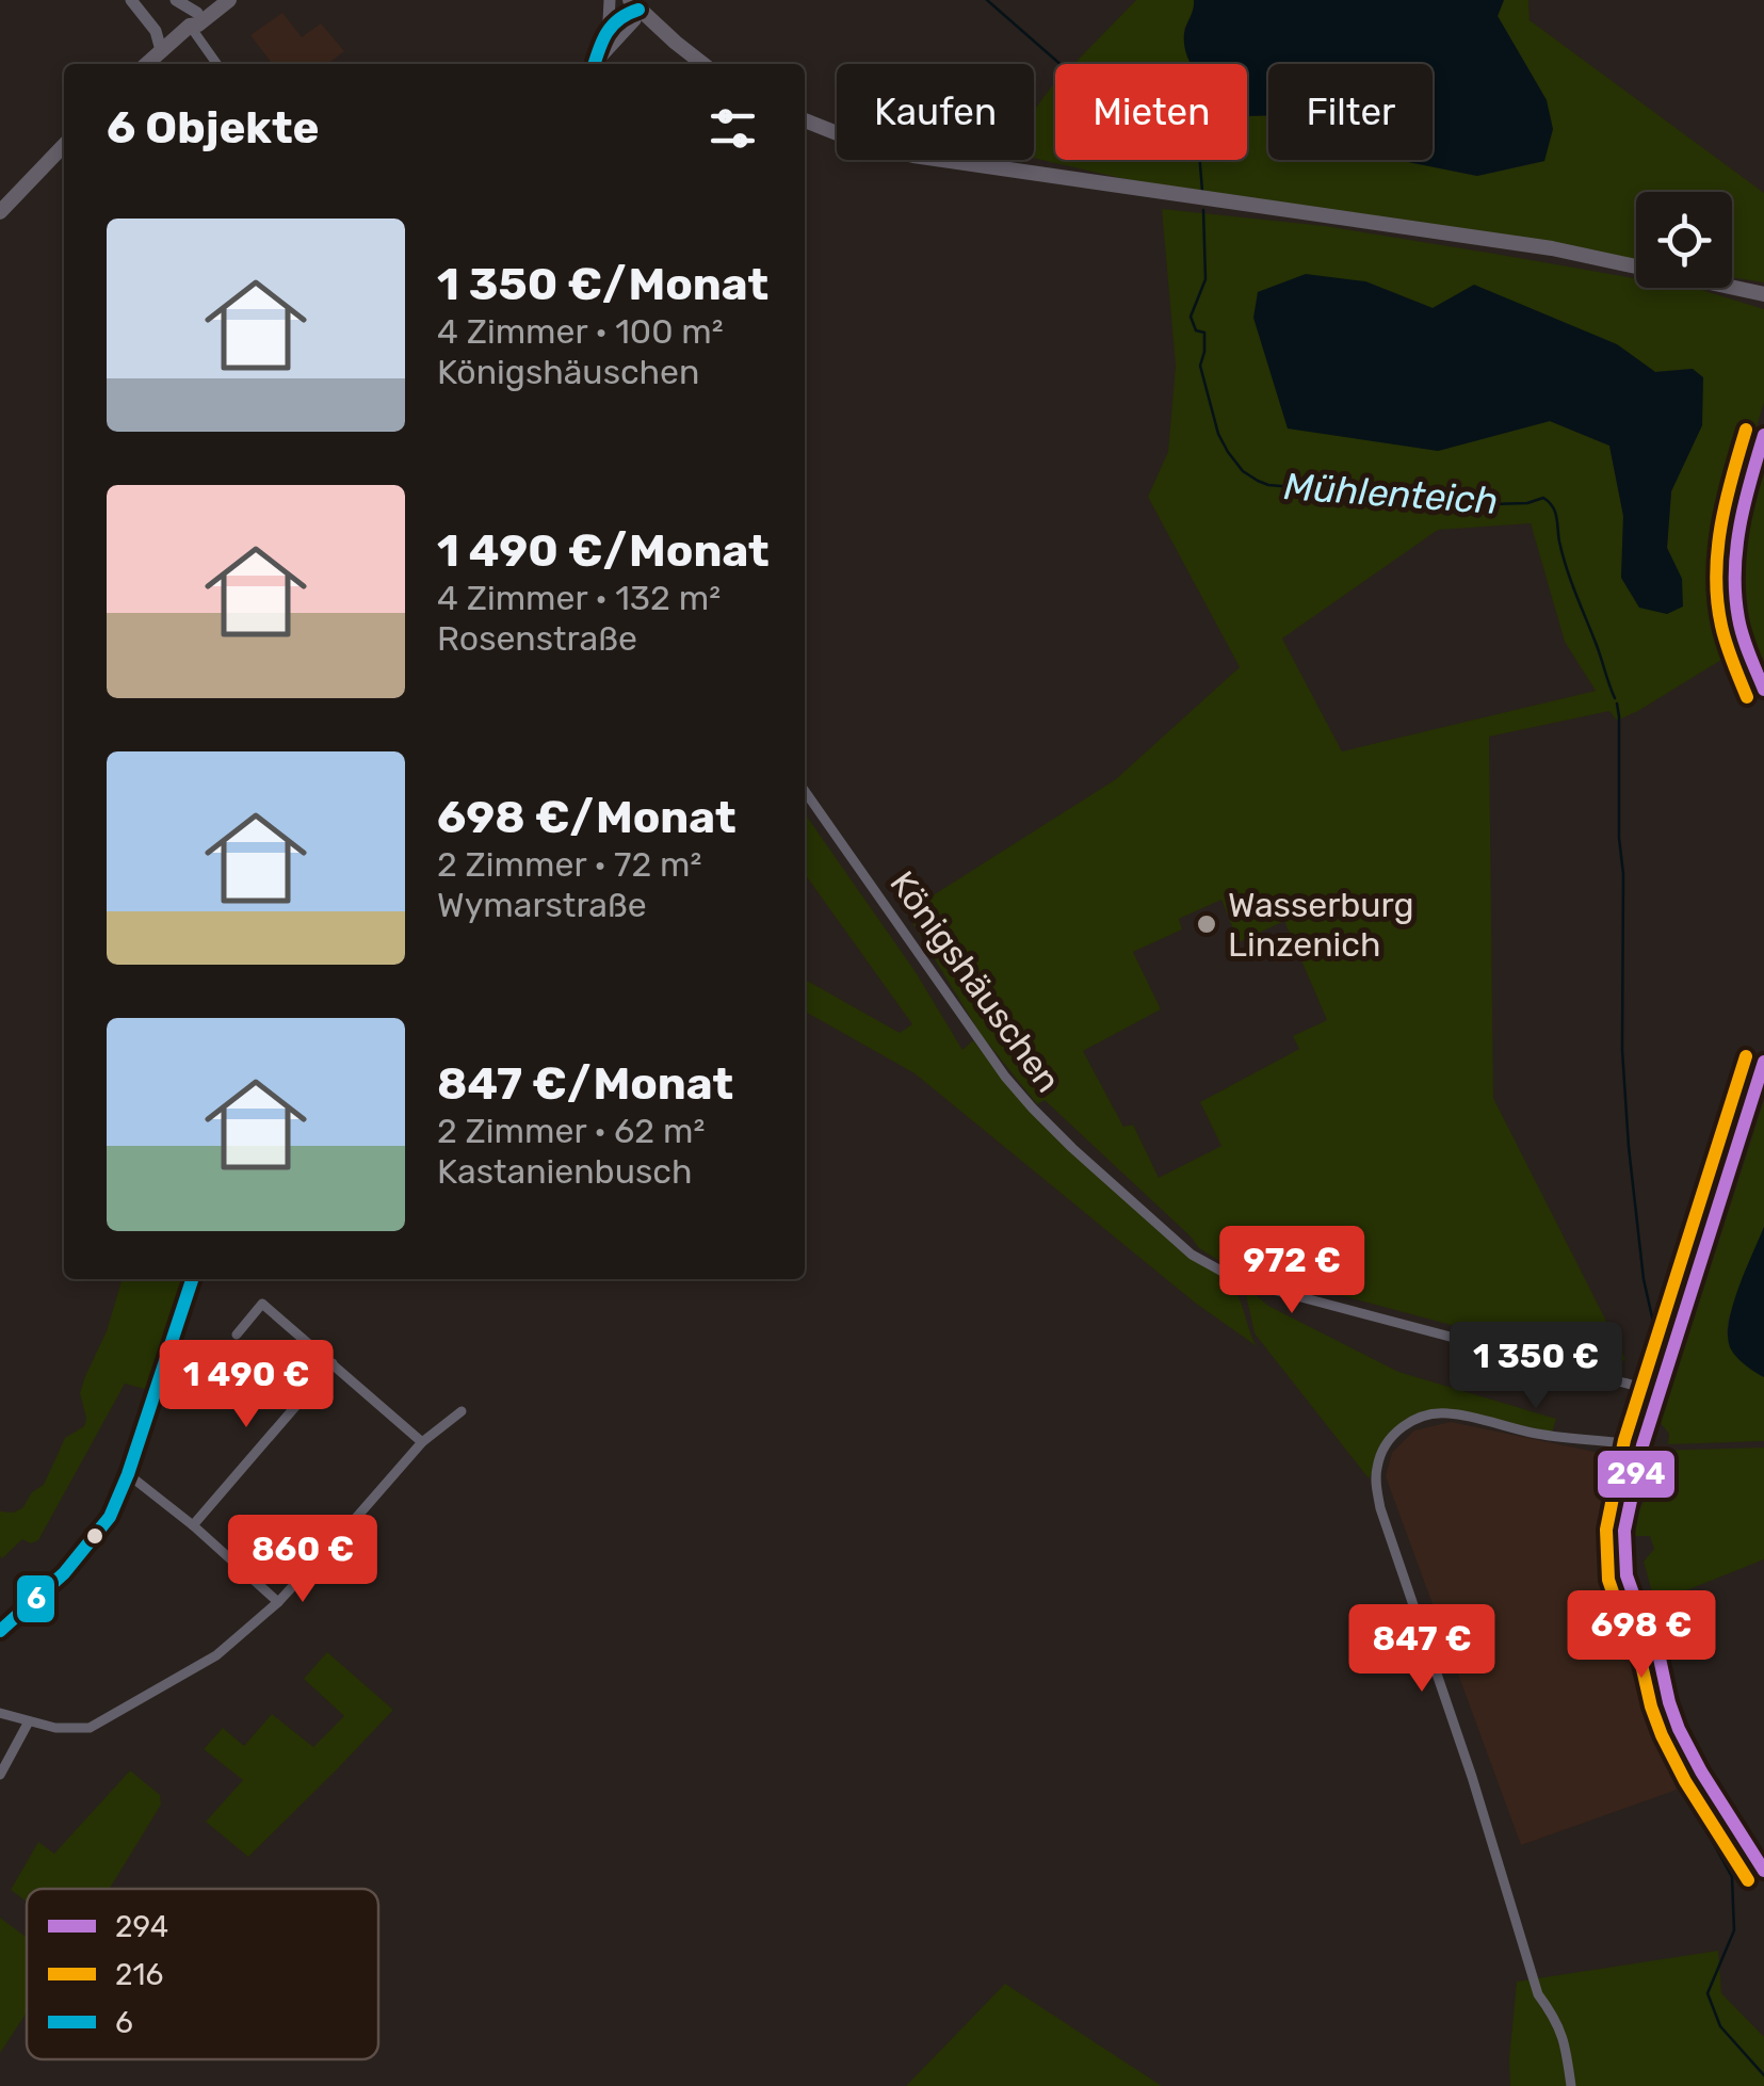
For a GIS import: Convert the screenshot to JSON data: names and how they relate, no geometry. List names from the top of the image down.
{
  "streets": {
    "street": ["Königshäuschen"]
  },
  "water": ["Mühlenteich"],
  "places": ["Wasserburg Linzenich"],
  "lines": ["transit line 6", "transit line 216", "transit line 294"],
  "legend": ["294", "216", "6"],
  "page": {
    "chip": ["Kaufen", "Mieten", "Filter"],
    "heading": "6 Objekte",
    "list": [
      {
        "name": "1 350 €/Monat",
        "note": "4 Zimmer · 100 m² · Königshäuschen"
      },
      {
        "name": "1 490 €/Monat",
        "note": "4 Zimmer · 132 m² · Rosenstraße"
      },
      {
        "name": "698 €/Monat",
        "note": "2 Zimmer · 72 m² · Wymarstraße"
      },
      {
        "name": "847 €/Monat",
        "note": "2 Zimmer · 62 m² · Kastanienbusch"
      }
    ],
    "price": [
      "972 €",
      "1 350 €",
      "1 490 €",
      "860 €",
      "698 €",
      "847 €"
    ]
  }
}
